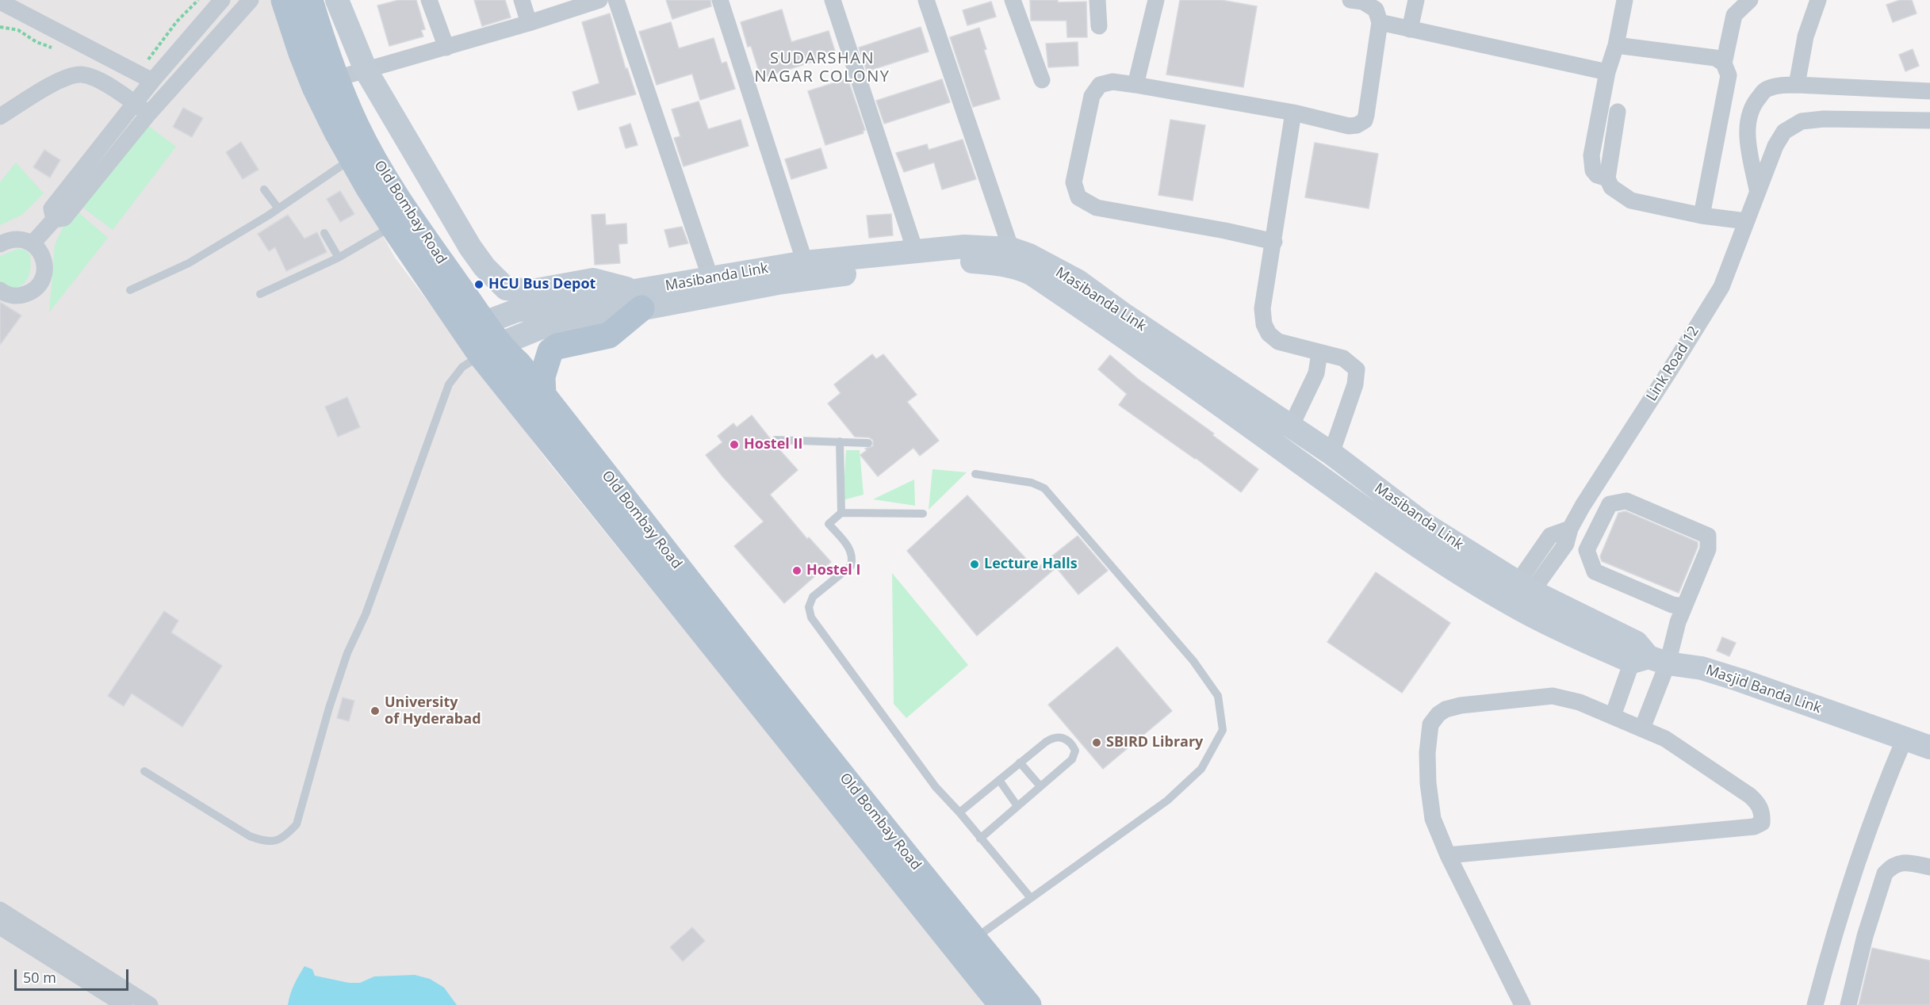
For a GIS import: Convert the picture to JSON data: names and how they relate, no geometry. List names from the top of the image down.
{
  "streets": {
    "main road": ["Old Bombay Road", "Masibanda Link", "Masjid Banda Link"],
    "street": ["Link Road 12"]
  },
  "crossings": [
    ["Masibanda Link", "Link Road 12"],
    ["Masibanda Link", "Masjid Banda Link"],
    ["Link Road 12", "Masjid Banda Link"]
  ],
  "districts": ["SUDARSHAN NAGAR COLONY"],
  "places": [
    "HCU Bus Depot",
    "Hostel II",
    "Lecture Halls",
    "Hostel I",
    "University of Hyderabad",
    "SBIRD Library"
  ],
  "scale_bar": "50 m"
}
